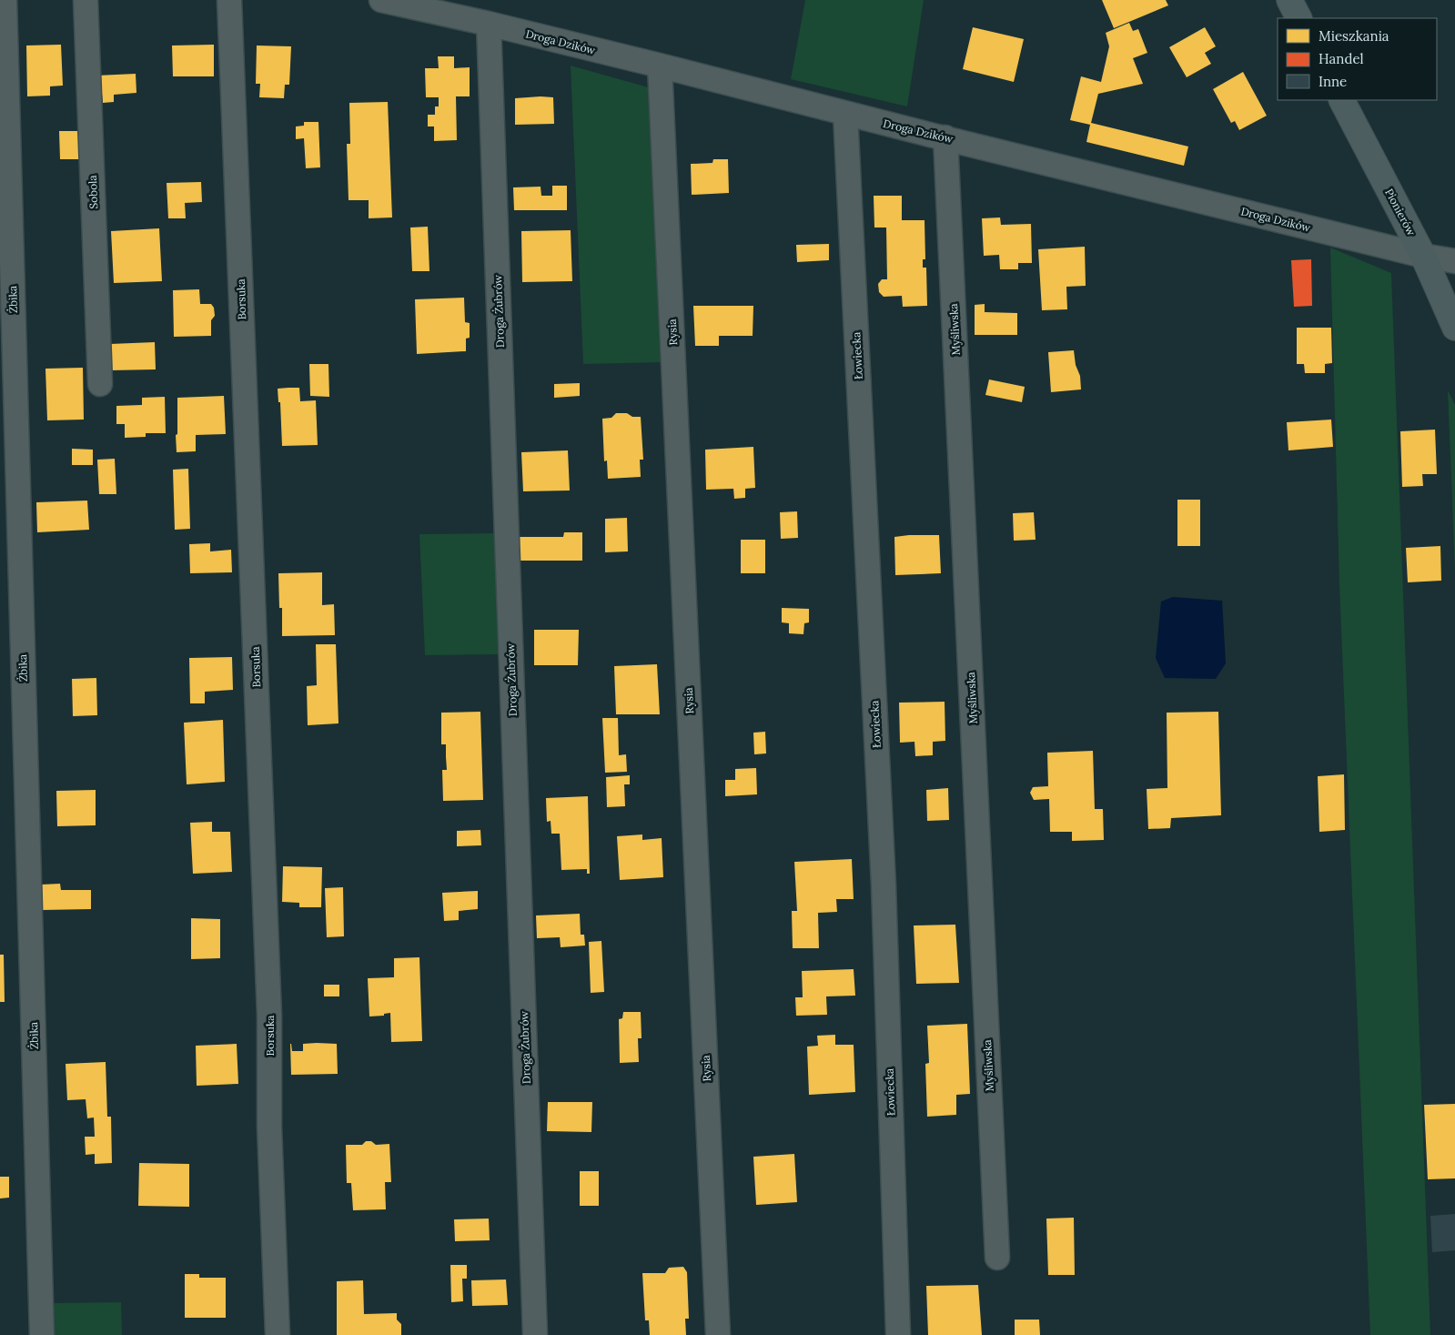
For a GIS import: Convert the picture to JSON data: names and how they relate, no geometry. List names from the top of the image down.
{
  "streets": {
    "main road": ["Pionierów"],
    "street": [
      "Droga Dzików",
      "Sobola",
      "Żbika",
      "Borsuka",
      "Droga Żubrów",
      "Myśliwska",
      "Rysia",
      "Łowiecka"
    ]
  },
  "crossings": [
    ["Droga Dzików", "Pionierów"],
    ["Droga Dzików", "Droga Żubrów"],
    ["Droga Dzików", "Myśliwska"],
    ["Droga Dzików", "Rysia"],
    ["Droga Dzików", "Łowiecka"]
  ],
  "legend": ["Mieszkania", "Handel", "Inne"]
}
